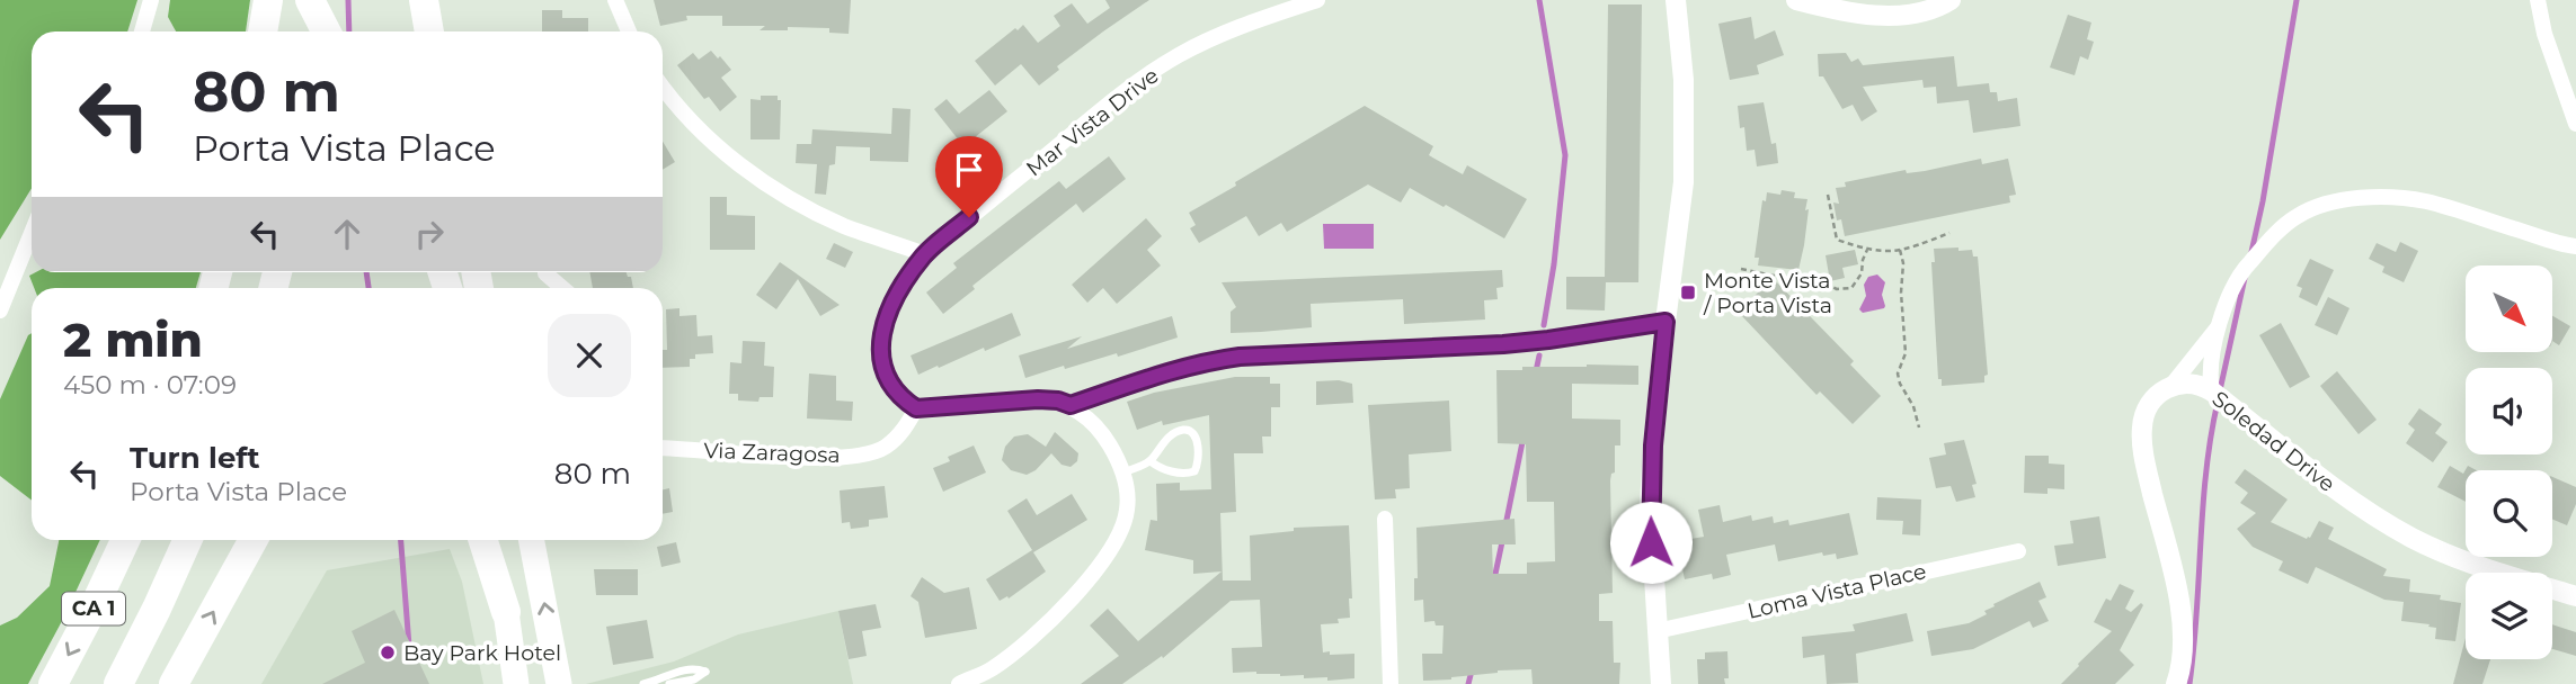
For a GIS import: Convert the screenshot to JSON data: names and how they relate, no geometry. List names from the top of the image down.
{
  "streets": {
    "highway": ["CA 1"],
    "street": [
      "Mar Vista Drive",
      "Soledad Drive",
      "Via Zaragosa",
      "Loma Vista Place"
    ]
  },
  "crossings": [
    ["Mar Vista Drive", "Via Zaragosa"]
  ],
  "places": {
    "transit": ["Monte Vista / Porta Vista"],
    "other": ["Bay Park Hotel"]
  },
  "north": "bottom right",
  "page": {
    "turn": ["80 m", "Porta Vista Place"],
    "heading": ["2 min", "450 m · 07:09"],
    "list": [
      {
        "name": "Turn left",
        "note": "Porta Vista Place",
        "value": "80 m"
      }
    ]
  }
}
